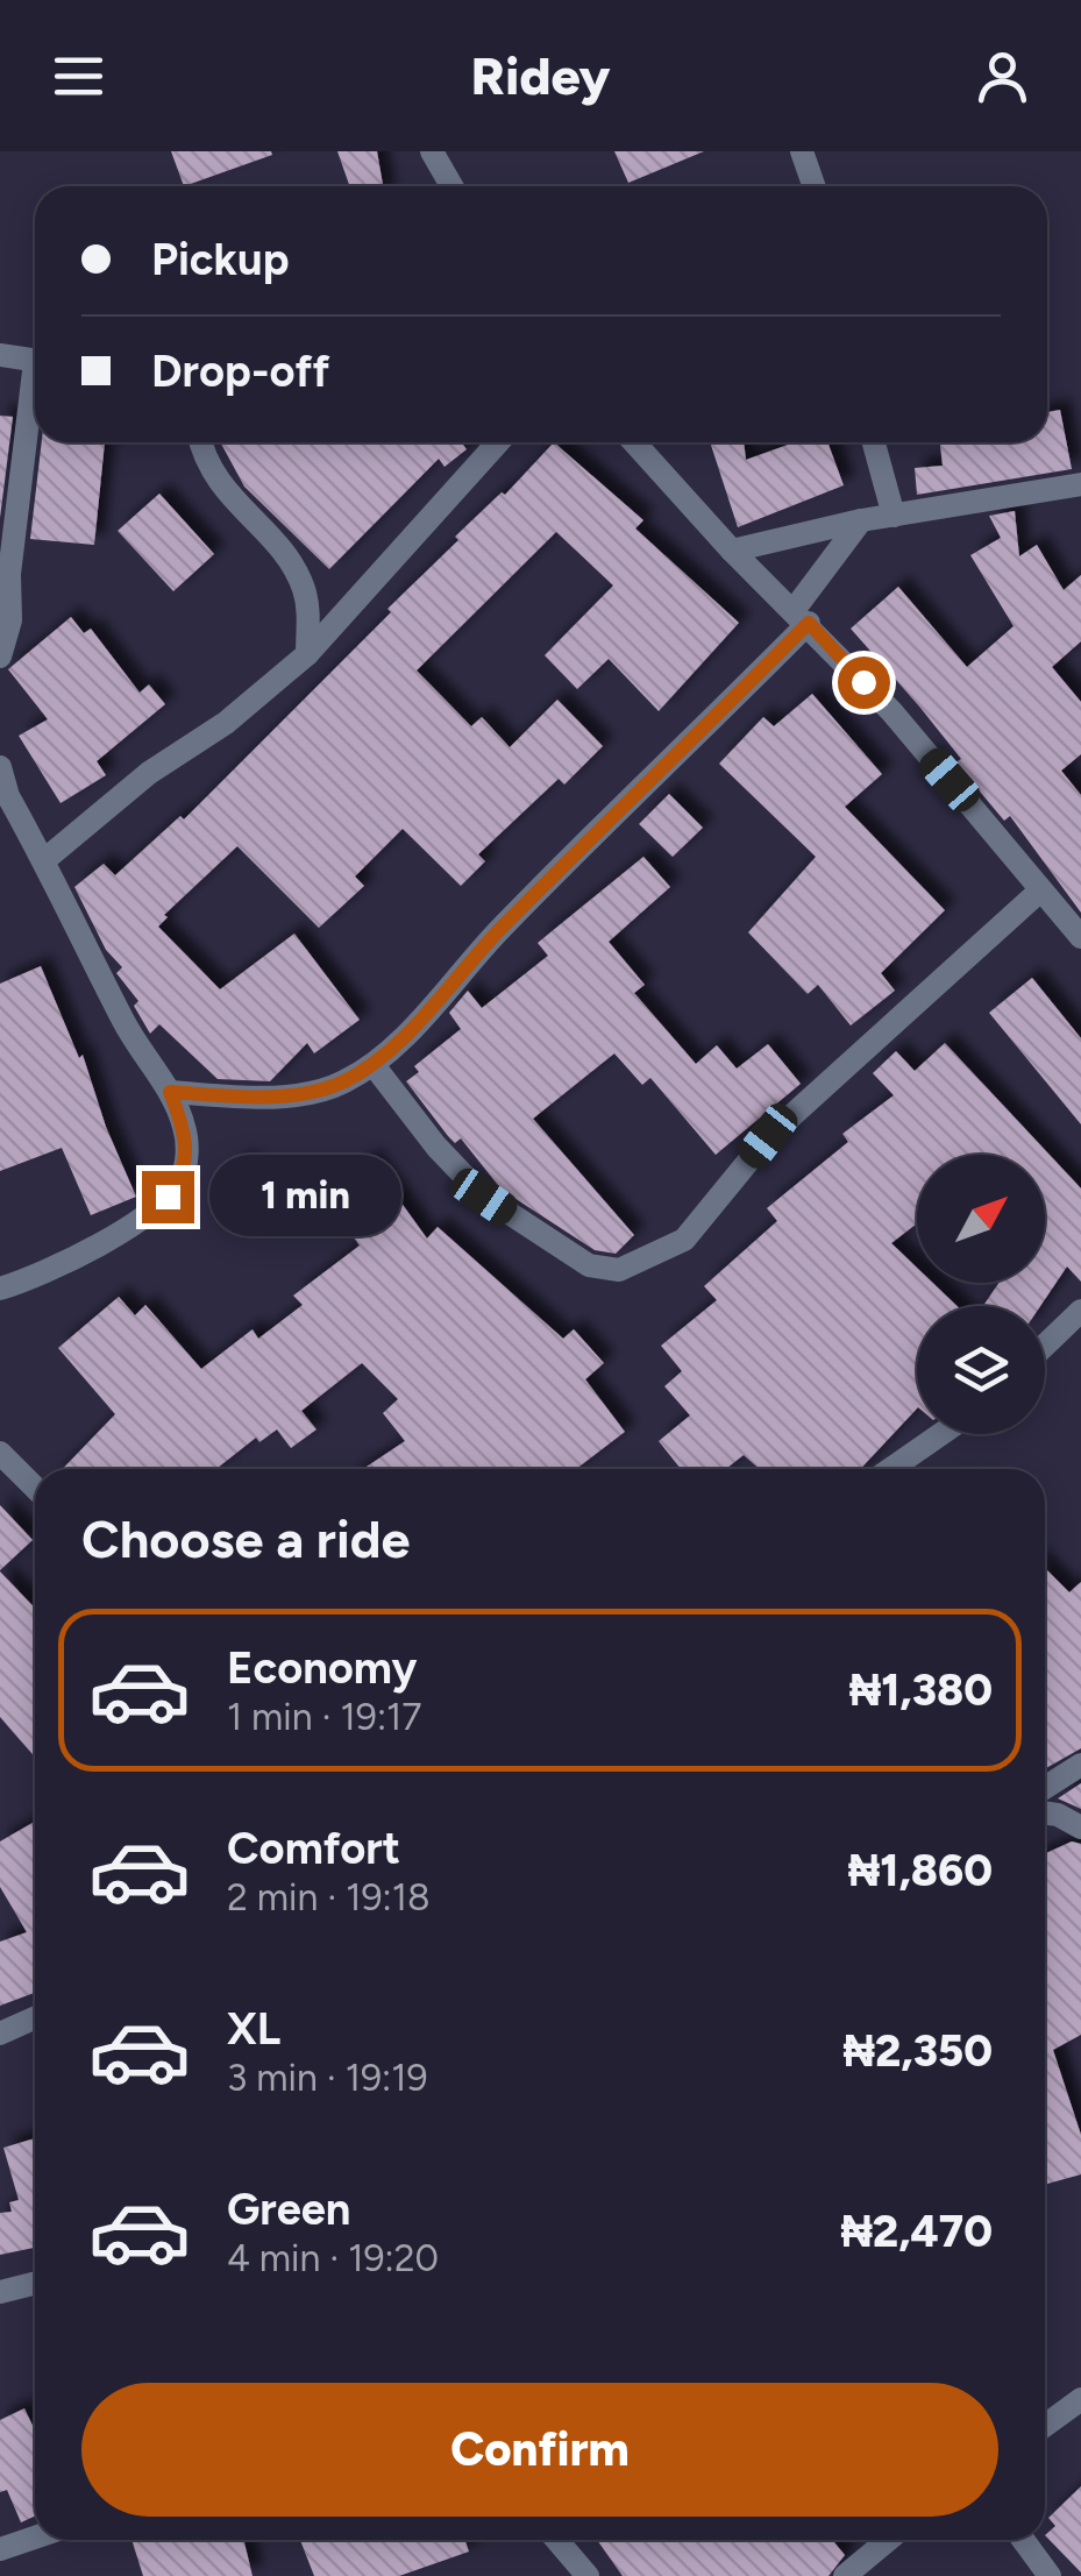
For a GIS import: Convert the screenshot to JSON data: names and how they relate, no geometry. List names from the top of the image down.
{
  "north": "top right",
  "page": {
    "header": "Ridey",
    "banner": ["Pickup", "Drop-off"],
    "bubble": "1 min",
    "heading": "Choose a ride",
    "list": [
      {
        "name": "Economy",
        "note": "1 min · 19:17",
        "value": "₦1,380"
      },
      {
        "name": "Comfort",
        "note": "2 min · 19:18",
        "value": "₦1,860"
      },
      {
        "name": "XL",
        "note": "3 min · 19:19",
        "value": "₦2,350"
      },
      {
        "name": "Green",
        "note": "4 min · 19:20",
        "value": "₦2,470"
      }
    ],
    "buttons": "Confirm"
  }
}
